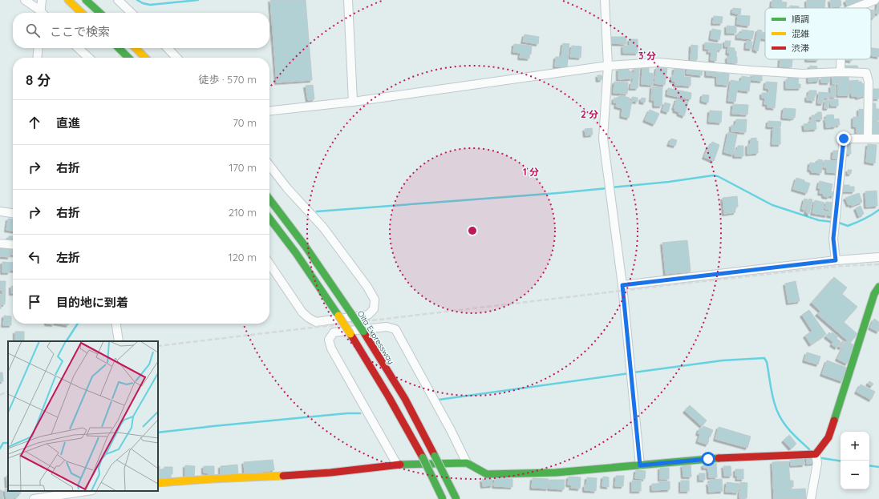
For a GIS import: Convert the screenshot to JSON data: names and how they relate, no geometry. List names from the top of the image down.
{
  "streets": {
    "main road": ["Oita Expressway"]
  },
  "legend": ["順調", "混雑", "渋滞"],
  "page": {
    "search": "ここで検索",
    "heading": ["8 分", "徒歩 · 570 m"],
    "list": [
      ["直進", "70 m"],
      ["右折", "170 m"],
      ["右折", "210 m"],
      ["左折", "120 m"],
      "目的地に到着"
    ],
    "map_buttons": ["+", "−"]
  },
  "rings": ["3 分", "2 分", "1 分"]
}
